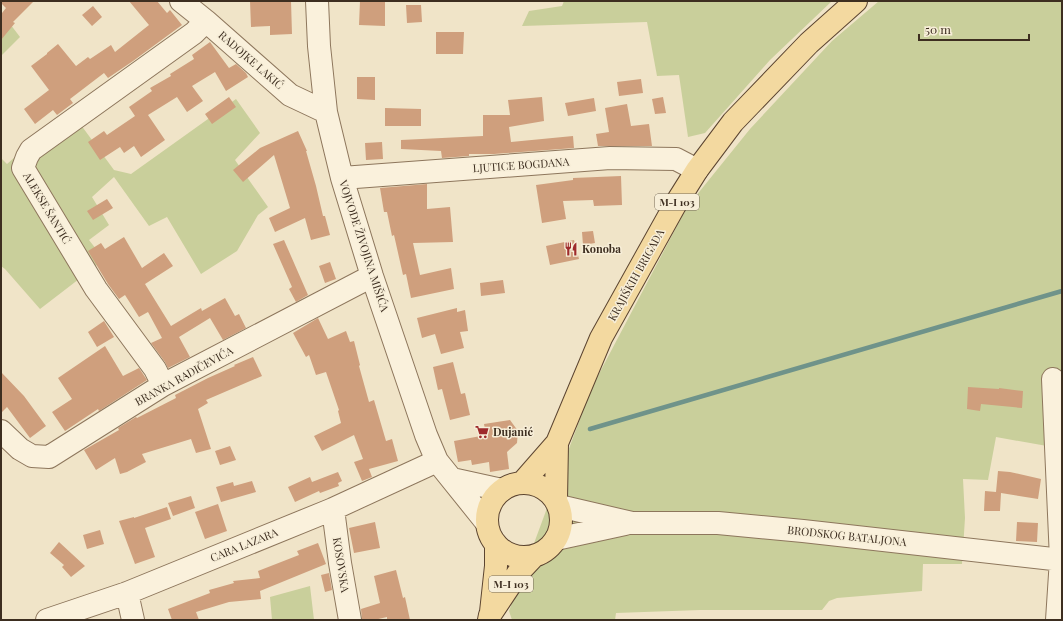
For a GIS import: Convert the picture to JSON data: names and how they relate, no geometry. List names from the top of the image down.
{
  "streets": {
    "main road": ["M-I 103", "KRAJIŠKIH BRIGADA"],
    "street": [
      "RADOJKE LAKIĆ",
      "LJUTICE BOGDANA",
      "ALEKSE ŠANTIĆ",
      "VOJVODE ŽIVOJINA MIŠIĆA",
      "BRANKA RADIČEVIĆA",
      "BRODSKOG BATALJONA",
      "CARA LAZARA",
      "KOSOVSKA"
    ]
  },
  "crossings": [
    ["RADOJKE LAKIĆ", "ALEKSE ŠANTIĆ"],
    ["RADOJKE LAKIĆ", "VOJVODE ŽIVOJINA MIŠIĆA"],
    ["LJUTICE BOGDANA", "VOJVODE ŽIVOJINA MIŠIĆA"],
    ["LJUTICE BOGDANA", "KRAJIŠKIH BRIGADA"],
    ["M-I 103", "VOJVODE ŽIVOJINA MIŠIĆA"],
    ["M-I 103", "KRAJIŠKIH BRIGADA"],
    ["M-I 103", "BRODSKOG BATALJONA"],
    ["ALEKSE ŠANTIĆ", "BRANKA RADIČEVIĆA"],
    ["VOJVODE ŽIVOJINA MIŠIĆA", "KRAJIŠKIH BRIGADA"],
    ["VOJVODE ŽIVOJINA MIŠIĆA", "BRANKA RADIČEVIĆA"],
    ["VOJVODE ŽIVOJINA MIŠIĆA", "BRODSKOG BATALJONA"],
    ["VOJVODE ŽIVOJINA MIŠIĆA", "CARA LAZARA"],
    ["KRAJIŠKIH BRIGADA", "BRODSKOG BATALJONA"],
    ["CARA LAZARA", "KOSOVSKA"]
  ],
  "places": {
    "restaurant": ["Konoba"],
    "supermarket": ["Dujanić"]
  },
  "scale_bar": "50 m"
}
